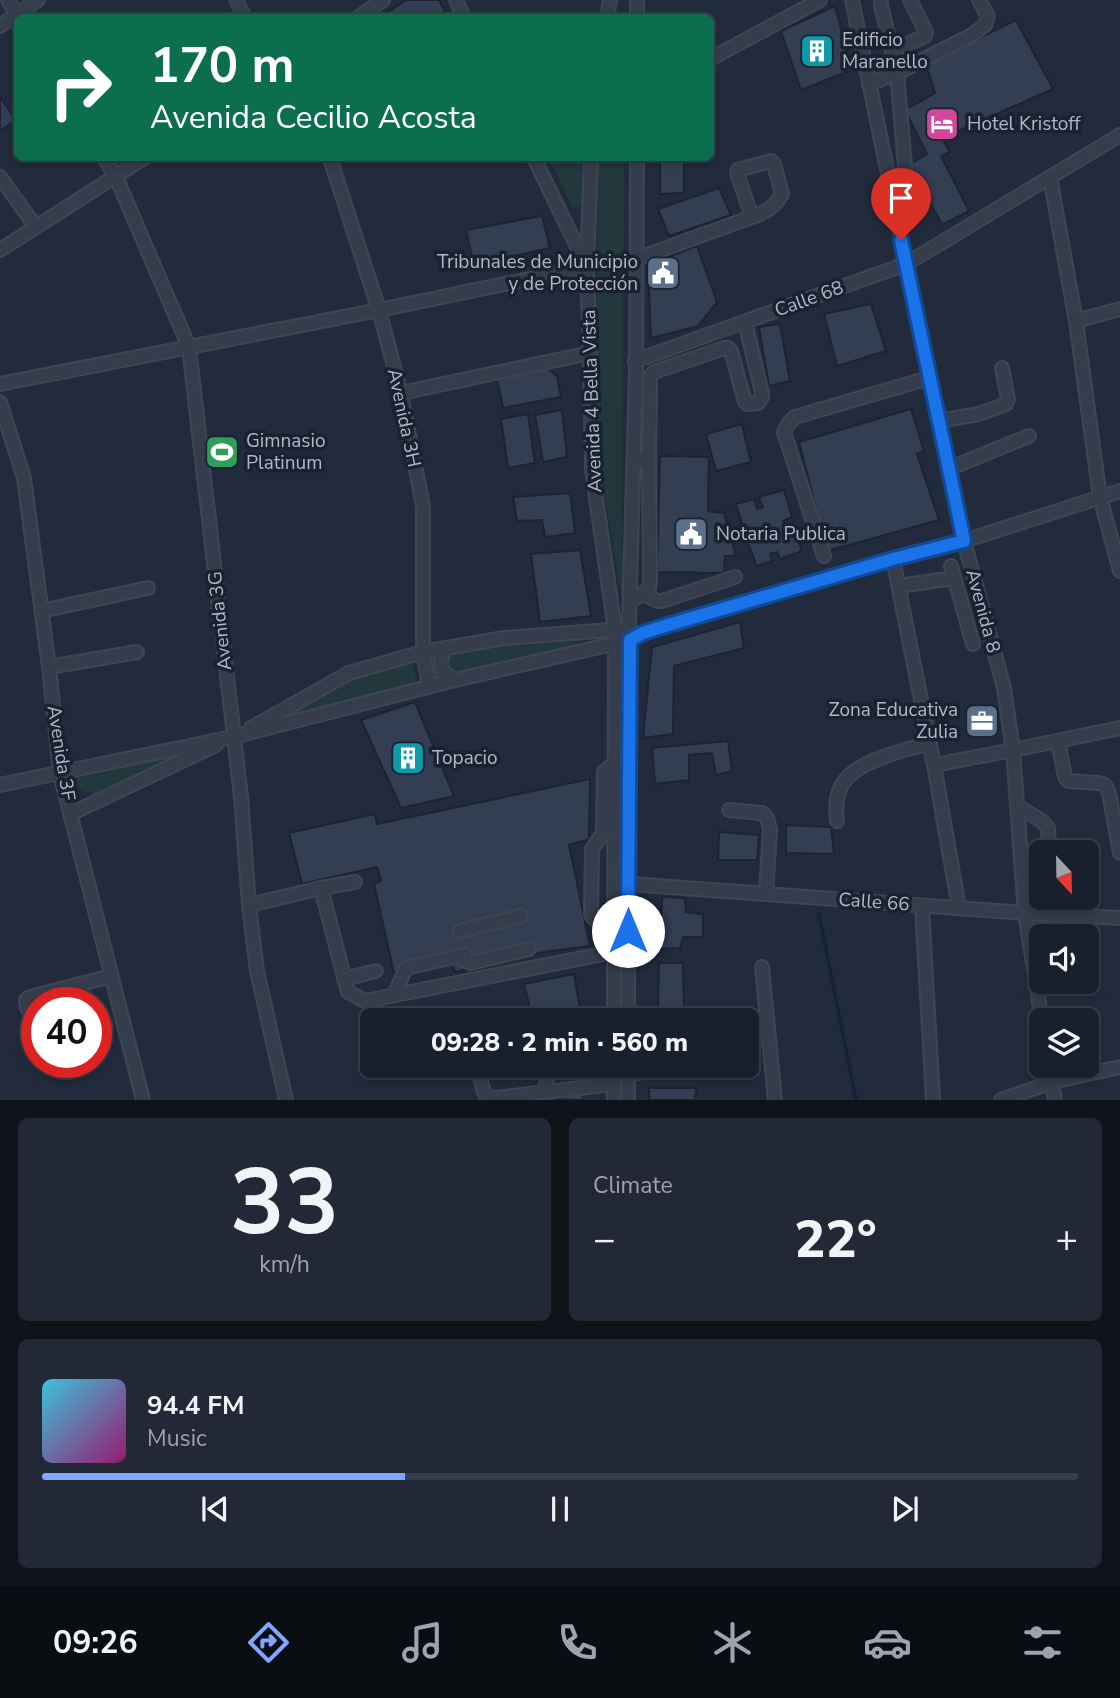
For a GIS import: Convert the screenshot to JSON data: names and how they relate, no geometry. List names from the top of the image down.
{
  "streets": {
    "street": [
      "Calle 68",
      "Avenida 4 Bella Vista",
      "Avenida 3H",
      "Avenida 8",
      "Avenida 3G",
      "Avenida 3F",
      "Calle 66"
    ]
  },
  "crossings": [
    ["Calle 68", "Avenida 4 Bella Vista"],
    ["Calle 68", "Avenida 8"],
    ["Avenida 4 Bella Vista", "Calle 66"],
    ["Avenida 8", "Calle 66"]
  ],
  "places": {
    "building": ["Edificio Maranello", "Topacio"],
    "hotel": ["Hotel Kristoff"],
    "public building": ["Tribunales de Municipio y de Protección", "Notaria Publica"],
    "sports": ["Gimnasio Platinum"],
    "office": ["Zona Educativa Zulia"]
  },
  "north": "bottom",
  "page": {
    "turn": ["170 m", "Avenida Cecilio Acosta"],
    "limit": "40",
    "trip": "09:28 · 2 min · 560 m",
    "tile": [
      ["33", "km/h"],
      "Climate"
    ],
    "heat": ["−", "22°", "+"],
    "song": ["94.4 FM", "Music"],
    "tabs": "09:26"
  }
}
